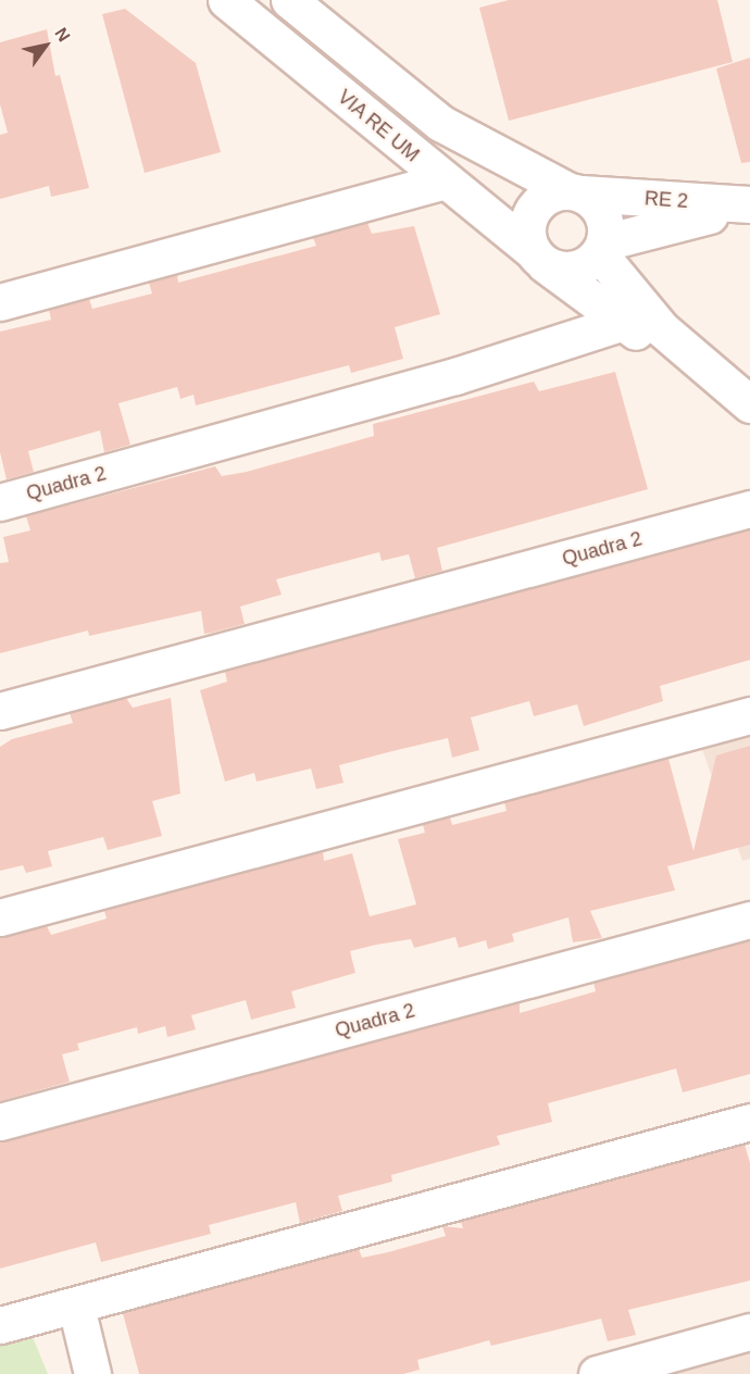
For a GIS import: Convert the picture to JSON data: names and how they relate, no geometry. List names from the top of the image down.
{
  "streets": {
    "street": ["VIA RE UM", "RE 2", "Quadra 2"]
  },
  "crossings": [
    ["VIA RE UM", "RE 2"],
    ["VIA RE UM", "Quadra 2"]
  ],
  "north": "top right"
}
